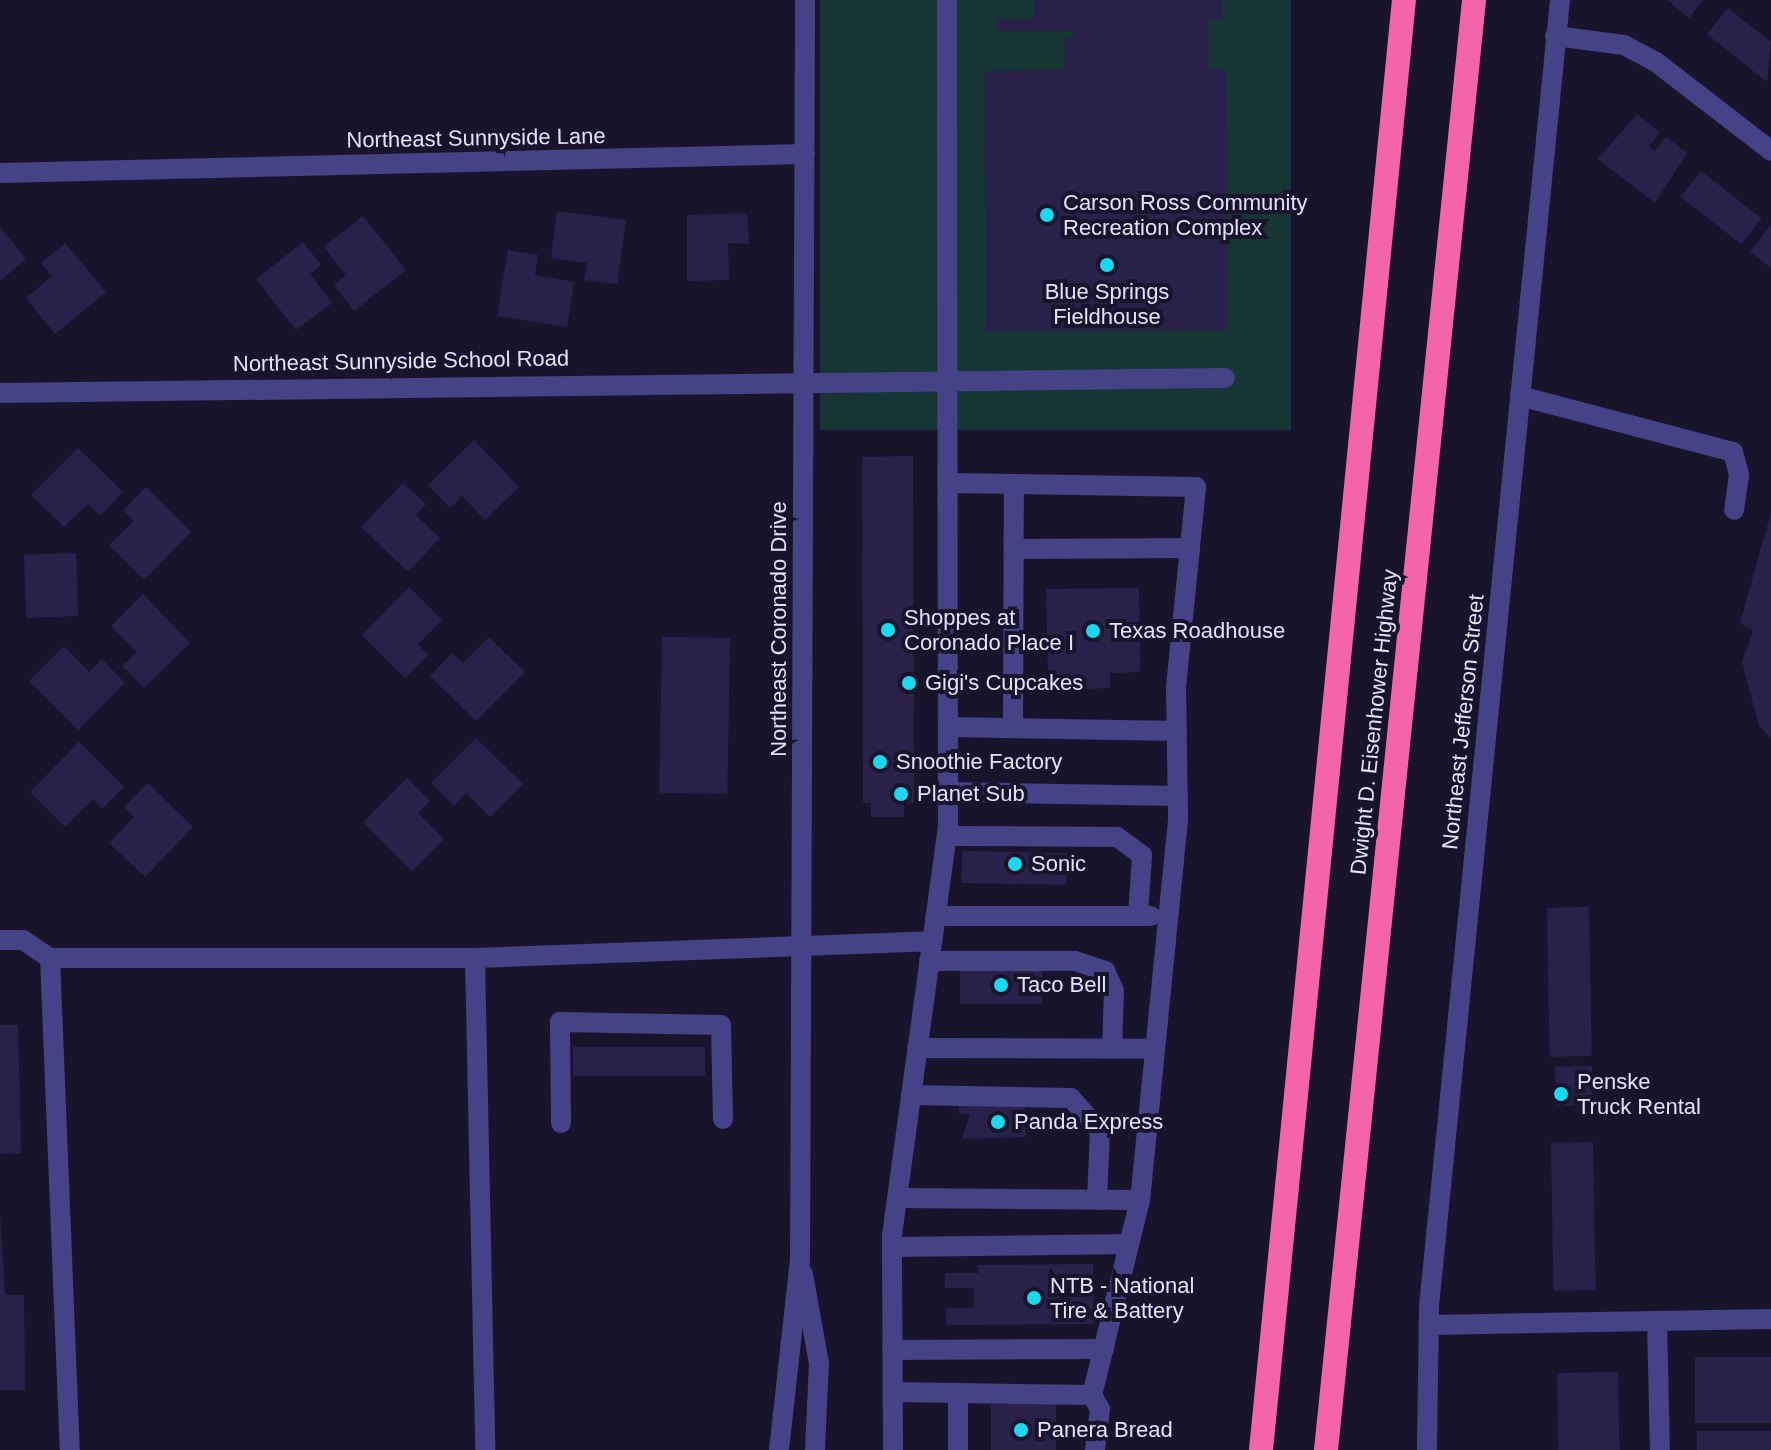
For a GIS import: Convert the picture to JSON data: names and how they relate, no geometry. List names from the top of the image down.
{
  "streets": {
    "highway": ["Dwight D. Eisenhower Highway"],
    "street": [
      "Northeast Sunnyside Lane",
      "Northeast Sunnyside School Road",
      "Northeast Coronado Drive",
      "Northeast Jefferson Street"
    ]
  },
  "crossings": [
    ["Northeast Sunnyside Lane", "Northeast Coronado Drive"],
    ["Northeast Sunnyside School Road", "Northeast Coronado Drive"]
  ],
  "places": [
    "Carson Ross Community Recreation Complex",
    "Blue Springs Fieldhouse",
    "Shoppes at Coronado Place I",
    "Texas Roadhouse",
    "Gigi's Cupcakes",
    "Snoothie Factory",
    "Planet Sub",
    "Sonic",
    "Taco Bell",
    "Penske Truck Rental",
    "Panda Express",
    "NTB - National Tire & Battery",
    "Panera Bread"
  ]
}
